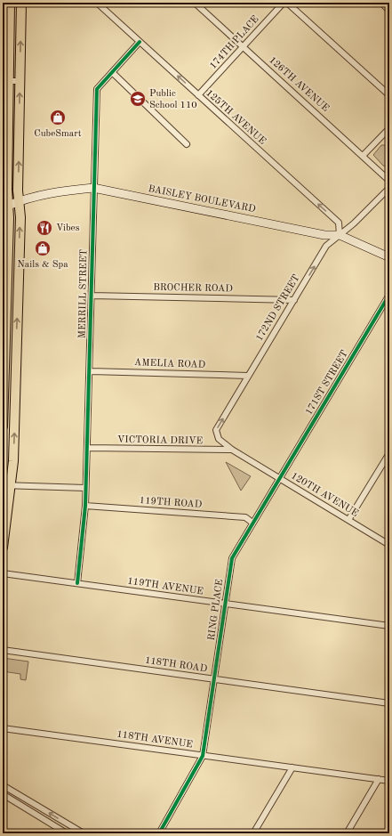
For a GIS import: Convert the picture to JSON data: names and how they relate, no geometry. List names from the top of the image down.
{
  "streets": {
    "main road": ["BAISLEY BOULEVARD"],
    "street": [
      "174TH PLACE",
      "126TH AVENUE",
      "125TH AVENUE",
      "BROCHER ROAD",
      "MERRILL STREET",
      "172ND STREET",
      "AMELIA ROAD",
      "171ST STREET",
      "VICTORIA DRIVE",
      "120TH AVENUE",
      "119TH ROAD",
      "119TH AVENUE",
      "RING PLACE",
      "118TH ROAD",
      "118TH AVENUE"
    ]
  },
  "crossings": [
    ["174TH PLACE", "126TH AVENUE"],
    ["174TH PLACE", "125TH AVENUE"],
    ["125TH AVENUE", "BAISLEY BOULEVARD"],
    ["125TH AVENUE", "MERRILL STREET"],
    ["125TH AVENUE", "172ND STREET"],
    ["BAISLEY BOULEVARD", "MERRILL STREET"],
    ["BAISLEY BOULEVARD", "172ND STREET"],
    ["BROCHER ROAD", "MERRILL STREET"],
    ["BROCHER ROAD", "172ND STREET"],
    ["MERRILL STREET", "AMELIA ROAD"],
    ["MERRILL STREET", "VICTORIA DRIVE"],
    ["MERRILL STREET", "119TH ROAD"],
    ["MERRILL STREET", "119TH AVENUE"],
    ["172ND STREET", "AMELIA ROAD"],
    ["172ND STREET", "VICTORIA DRIVE"],
    ["172ND STREET", "120TH AVENUE"],
    ["171ST STREET", "120TH AVENUE"],
    ["171ST STREET", "RING PLACE"],
    ["VICTORIA DRIVE", "120TH AVENUE"],
    ["120TH AVENUE", "RING PLACE"],
    ["119TH ROAD", "RING PLACE"],
    ["119TH AVENUE", "RING PLACE"],
    ["RING PLACE", "118TH ROAD"],
    ["RING PLACE", "118TH AVENUE"]
  ],
  "one_way": ["172ND STREET"],
  "places": {
    "school or university": ["Public School 110"],
    "shop": ["CubeSmart", "Nails & Spa"],
    "restaurant": ["Vibes"]
  }
}
